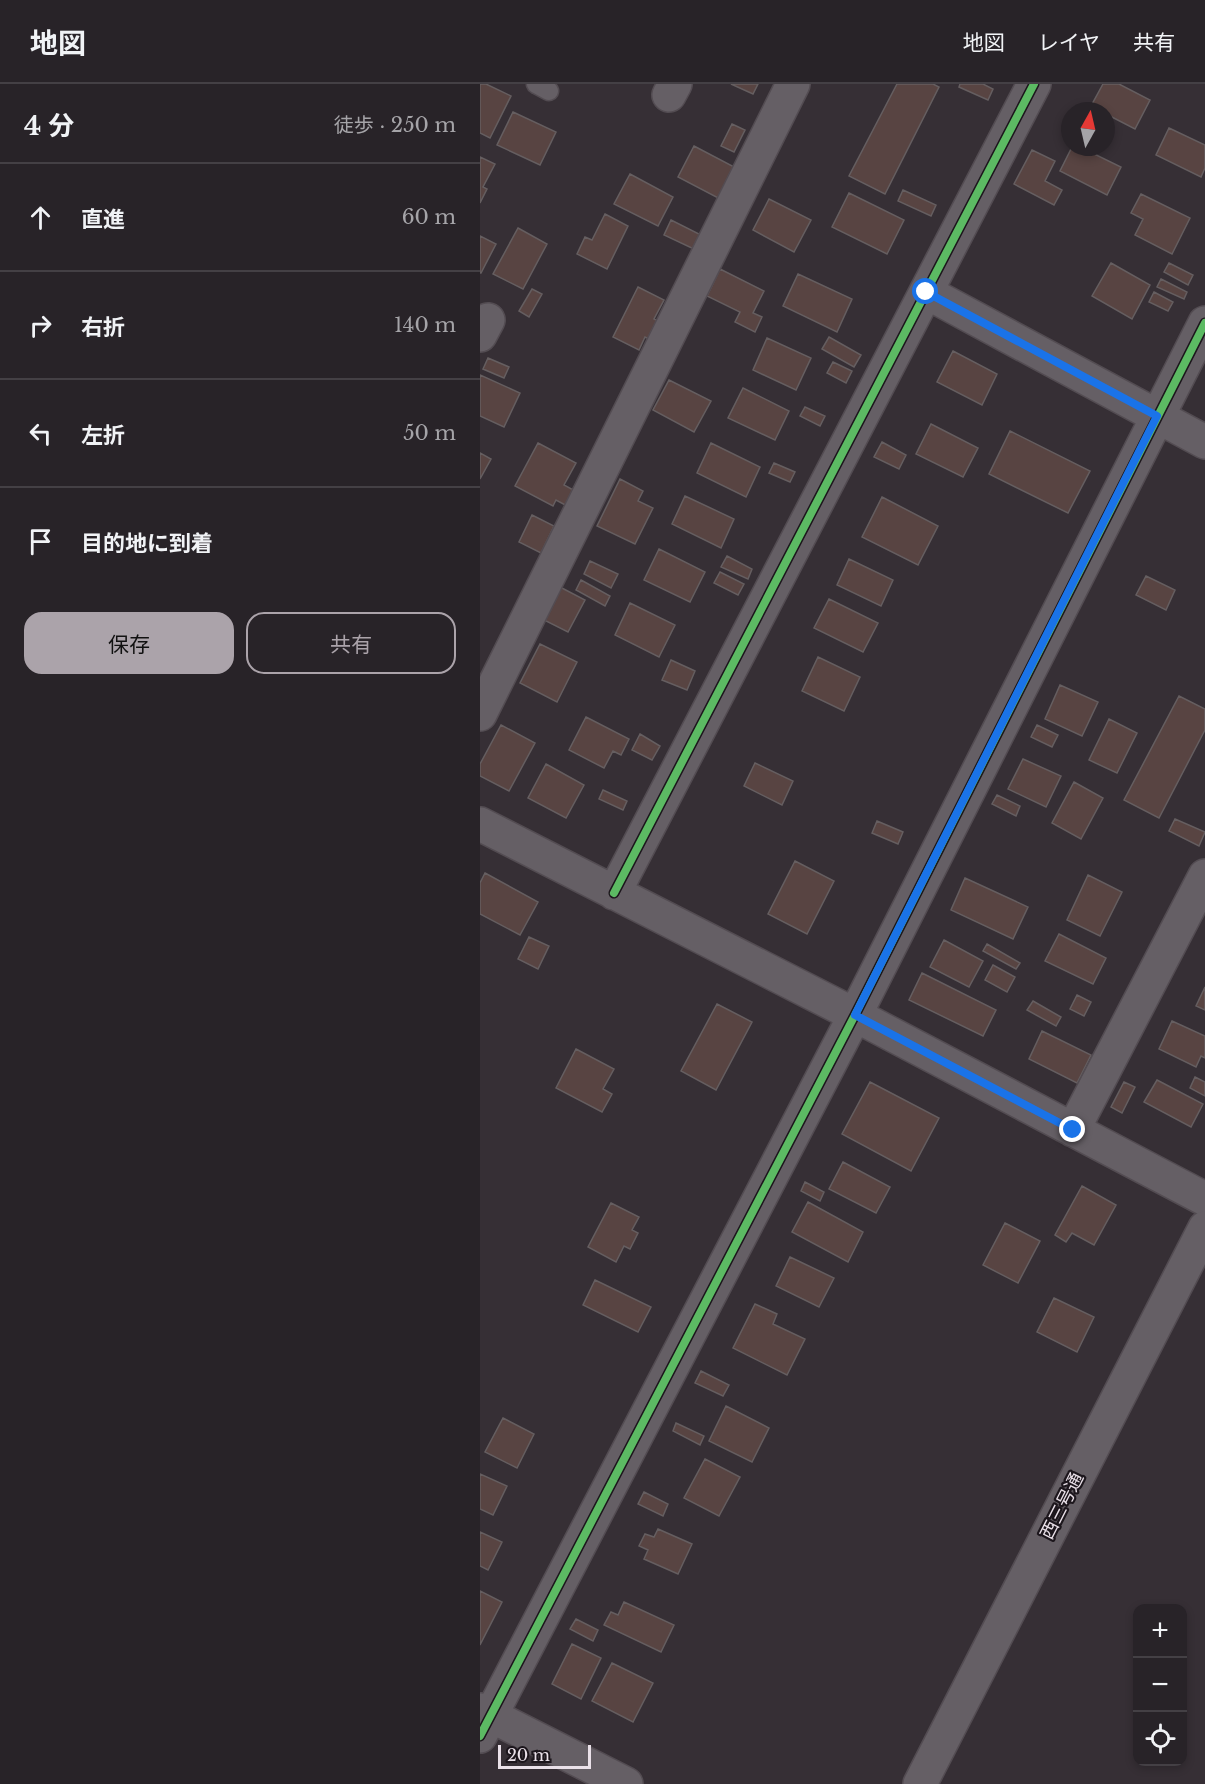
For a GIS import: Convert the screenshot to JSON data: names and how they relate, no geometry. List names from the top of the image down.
{
  "streets": {
    "street": ["西三号通"]
  },
  "scale_bar": "20 m",
  "north": "top",
  "page": {
    "header": "地図",
    "nav": ["地図", "レイヤ", "共有"],
    "heading": ["4 分", "徒歩 · 250 m"],
    "list": [
      ["直進", "60 m"],
      ["右折", "140 m"],
      ["左折", "50 m"],
      "目的地に到着"
    ],
    "buttons": ["保存", "共有"],
    "map_buttons": ["+", "−"],
    "scale": "20 m"
  }
}
